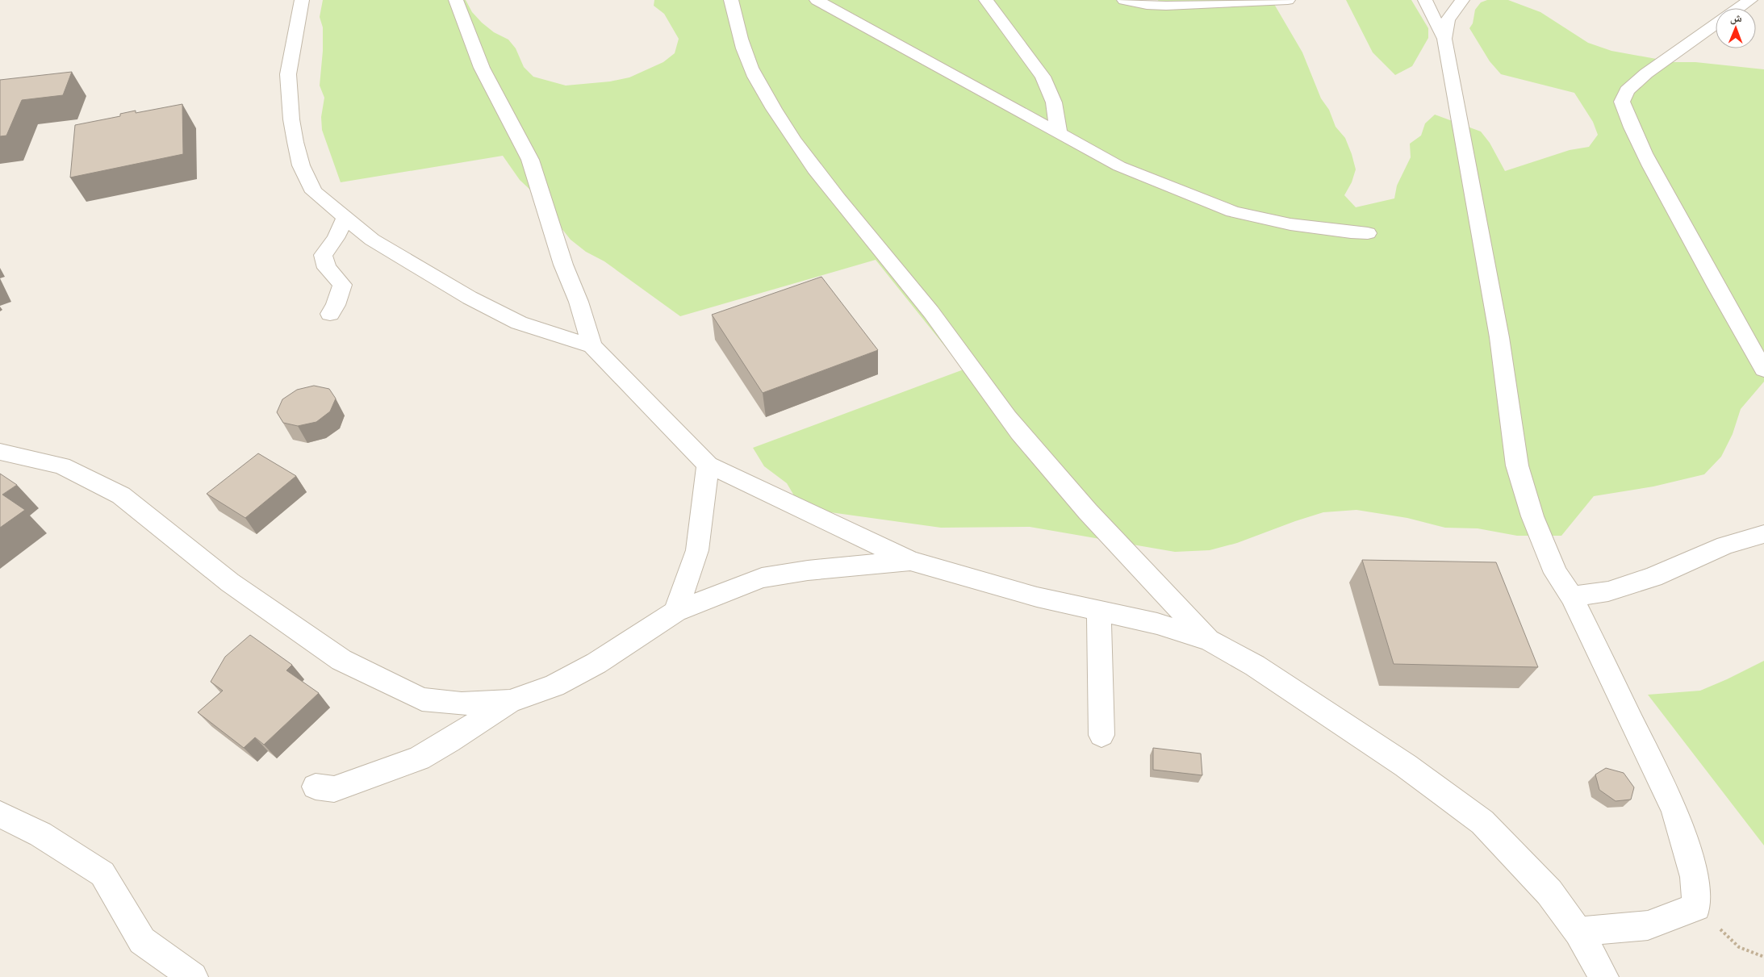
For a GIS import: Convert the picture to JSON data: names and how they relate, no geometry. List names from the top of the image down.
{
  "north": "top"
}
